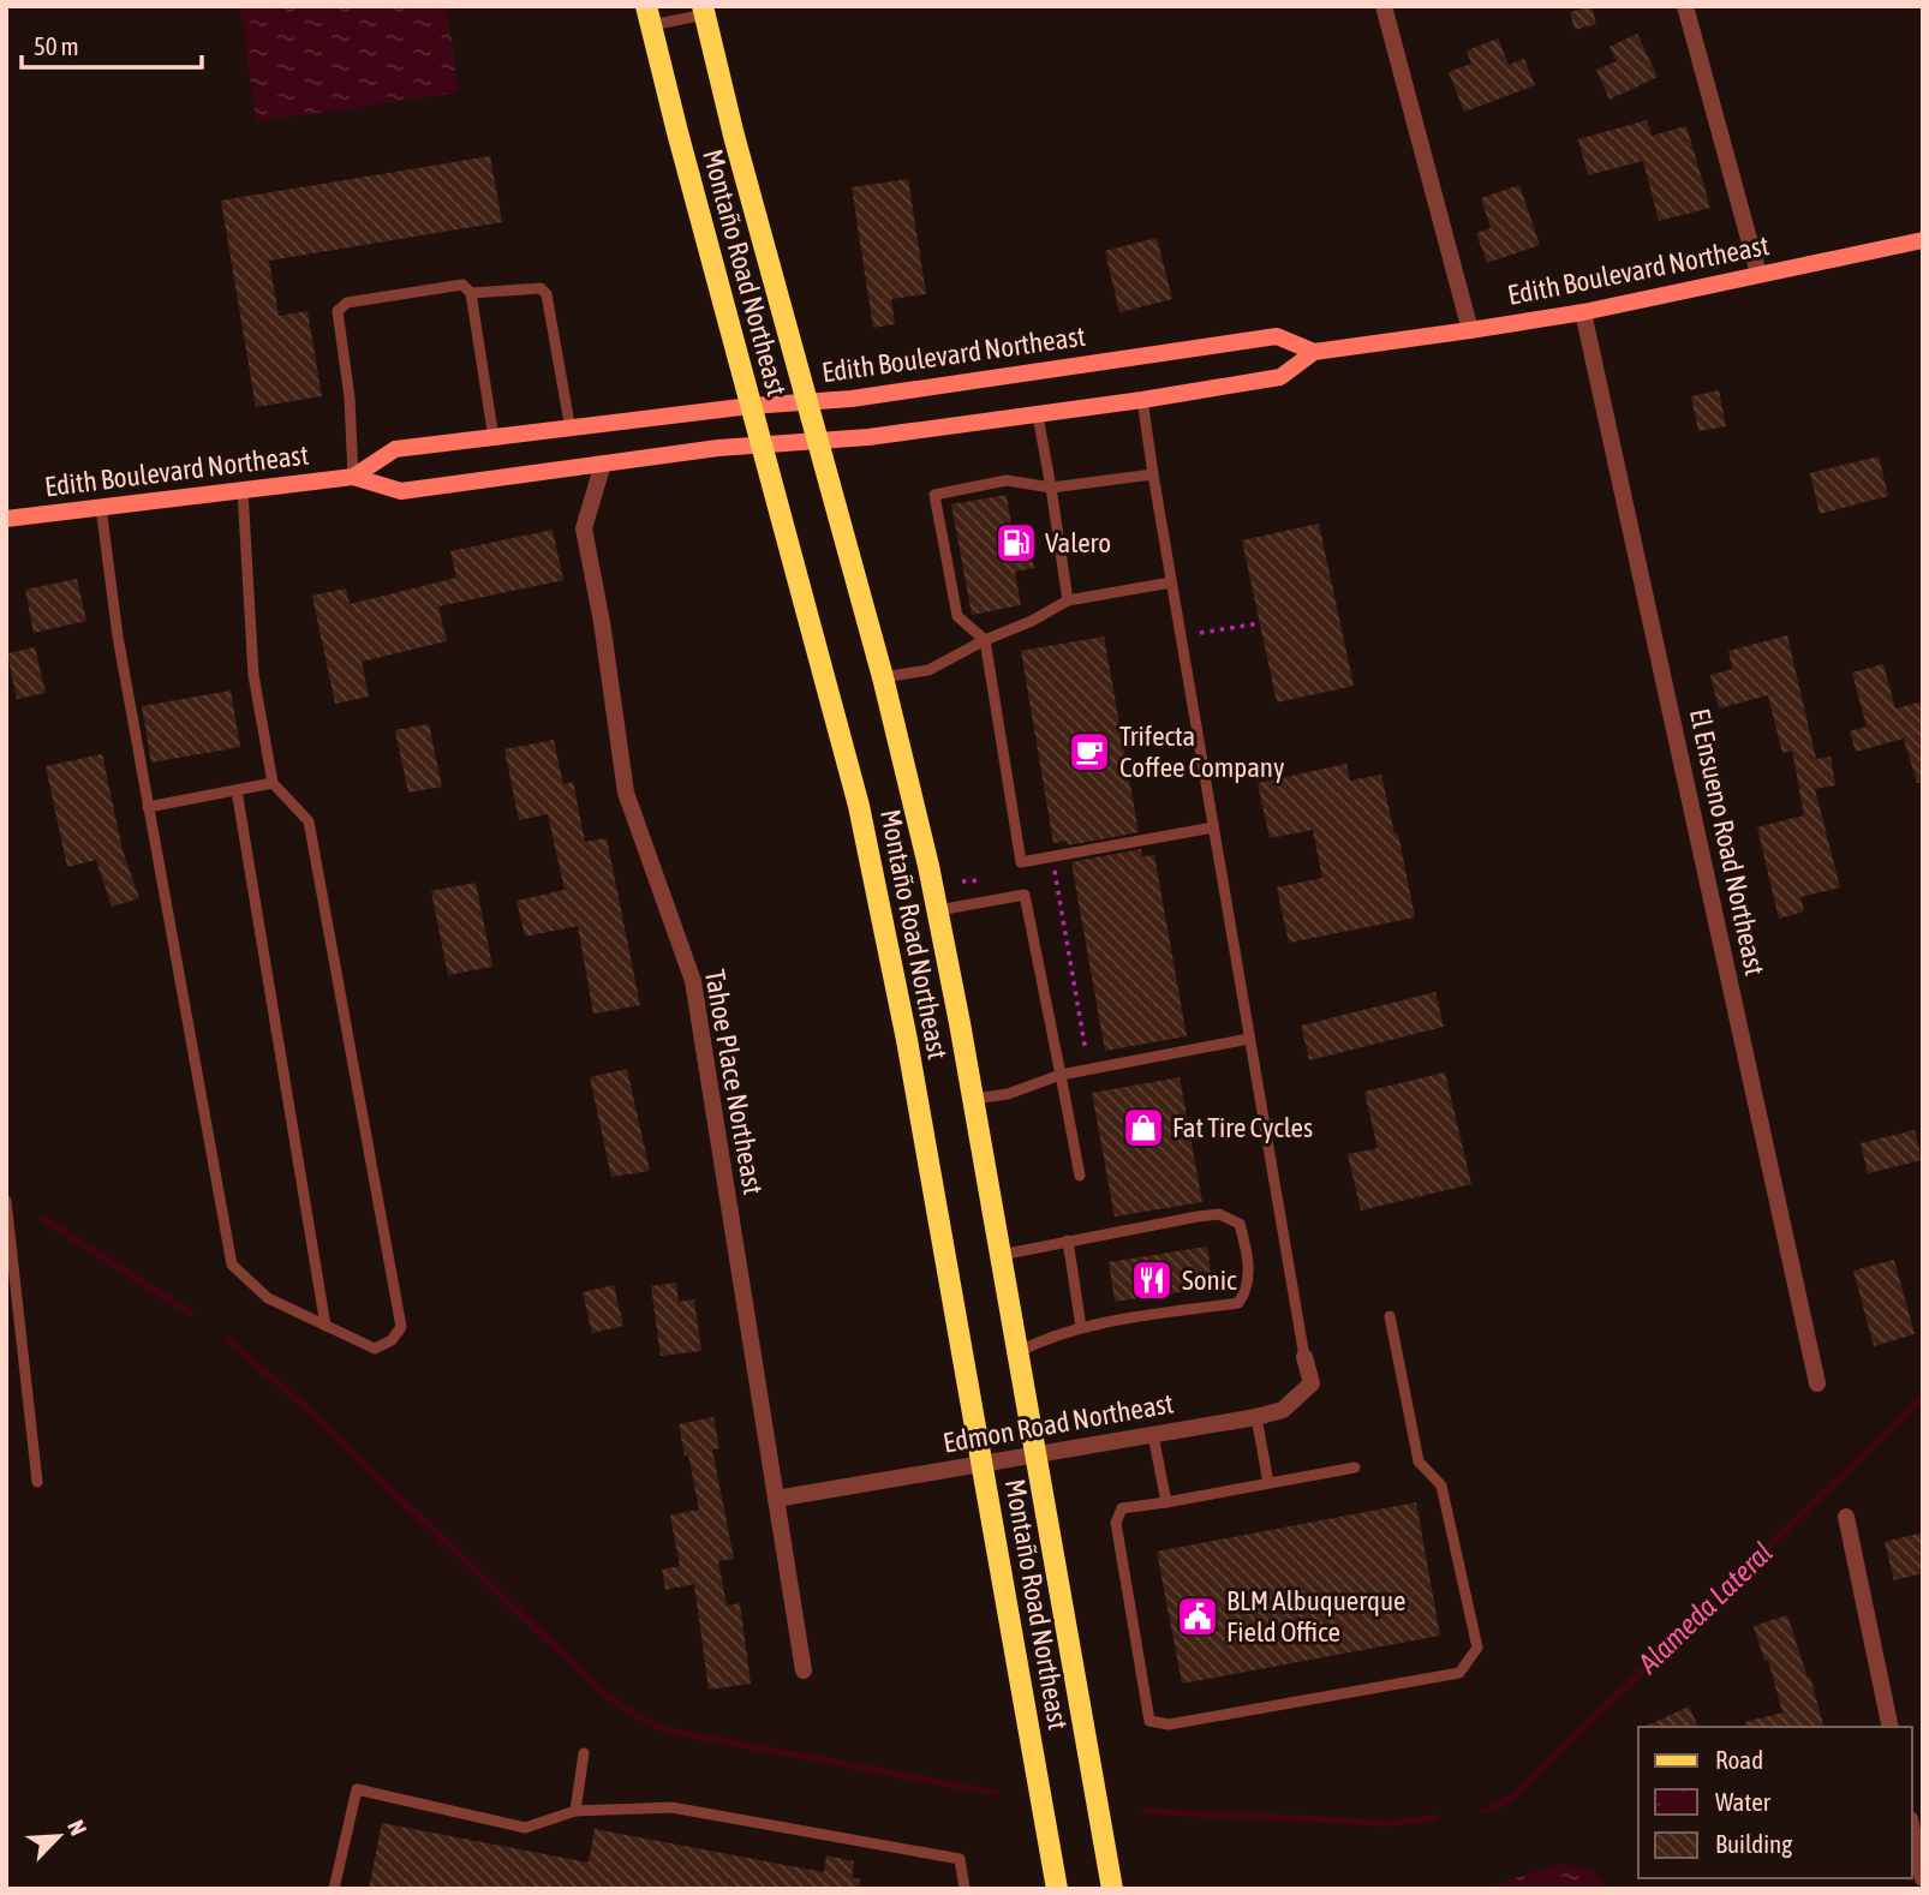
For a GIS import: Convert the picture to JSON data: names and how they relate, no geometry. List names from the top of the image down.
{
  "streets": {
    "main road": ["Montaño Road Northeast"],
    "street": [
      "Edith Boulevard Northeast",
      "El Ensueno Road Northeast",
      "Tahoe Place Northeast",
      "Edmon Road Northeast"
    ]
  },
  "crossings": [
    ["Edith Boulevard Northeast", "Montaño Road Northeast"],
    ["Edith Boulevard Northeast", "El Ensueno Road Northeast"],
    ["Edith Boulevard Northeast", "Tahoe Place Northeast"],
    ["Montaño Road Northeast", "Edmon Road Northeast"],
    ["Tahoe Place Northeast", "Edmon Road Northeast"]
  ],
  "water": ["Alameda Lateral"],
  "places": {
    "fuel station": ["Valero"],
    "cafe": ["Trifecta Coffee Company"],
    "shop": ["Fat Tire Cycles"],
    "restaurant": ["Sonic"],
    "public building": ["BLM Albuquerque Field Office"]
  },
  "legend": ["Road", "Water", "Building"],
  "scale_bar": "50 m",
  "north": "top right"
}
